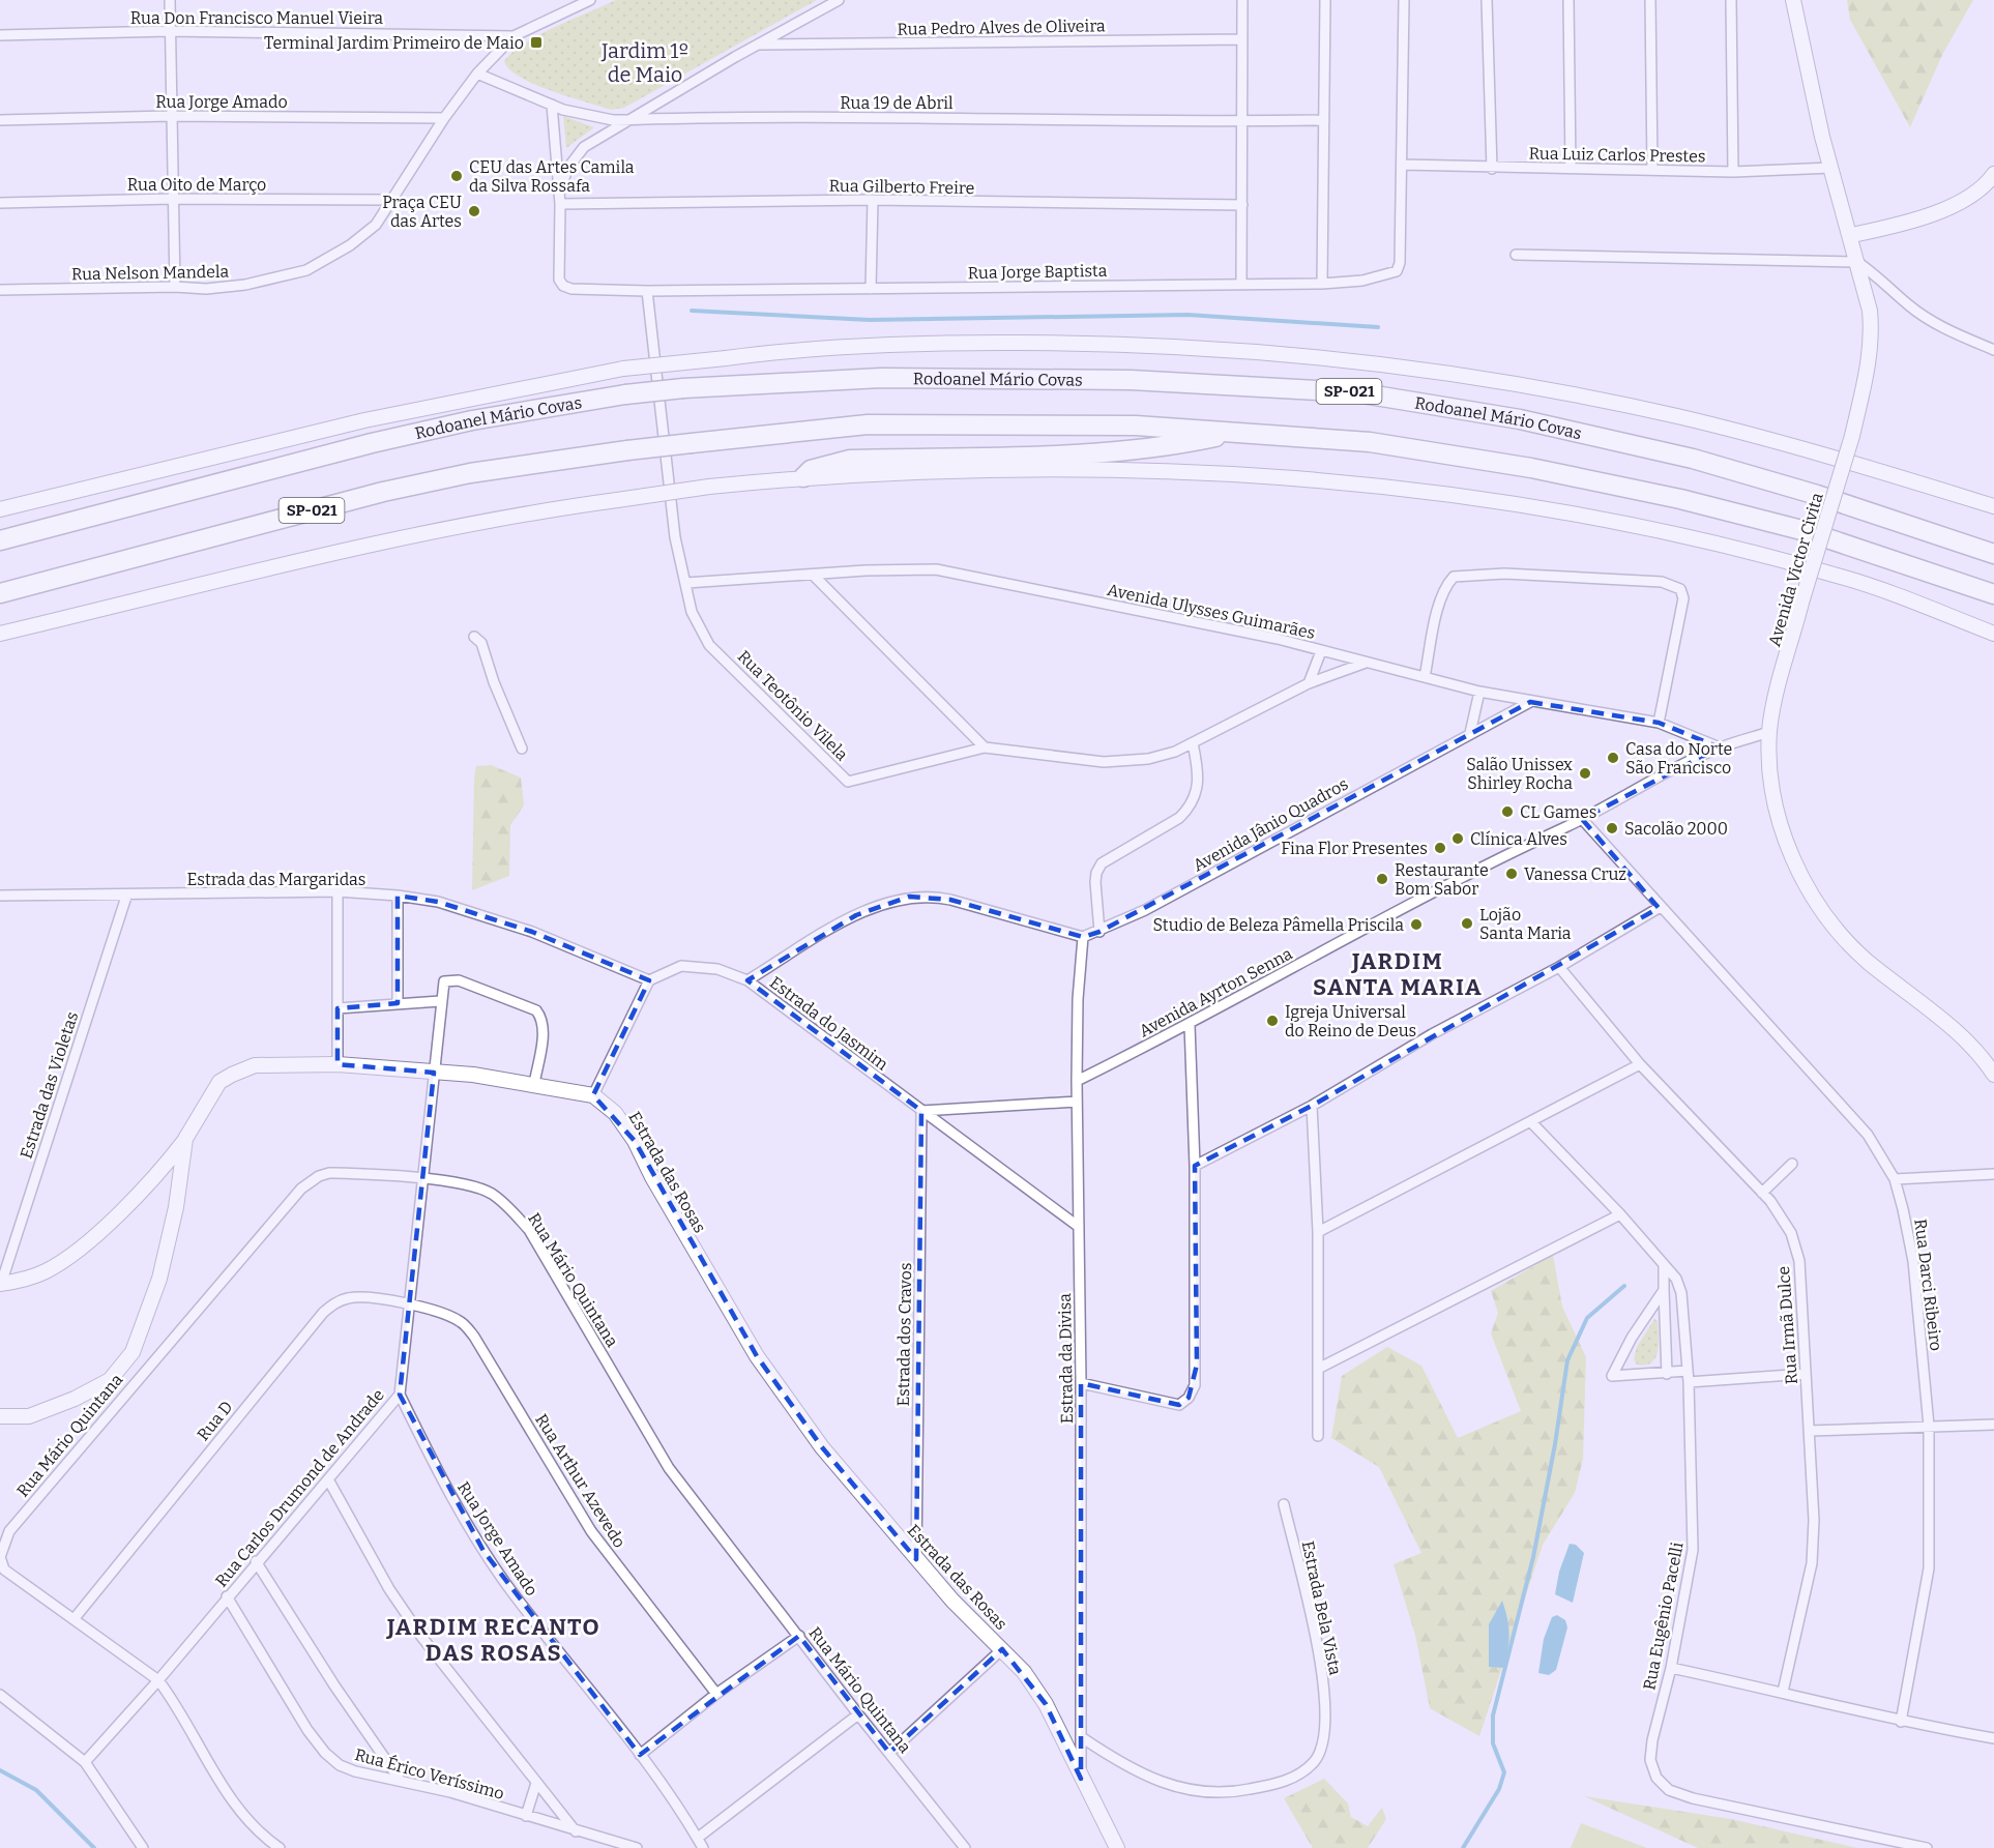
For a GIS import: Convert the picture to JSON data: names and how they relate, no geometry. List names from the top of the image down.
{
  "streets": {
    "highway": ["Rodoanel Mário Covas", "SP-021"],
    "main road": ["Avenida Victor Civita", "Estrada das Rosas"],
    "street": [
      "Rua Don Francisco Manuel Vieira",
      "Rua Pedro Alves de Oliveira",
      "Rua Jorge Amado",
      "Rua 19 de Abril",
      "Rua Luiz Carlos Prestes",
      "Rua Oito de Março",
      "Rua Gilberto Freire",
      "Rua Jorge Baptista",
      "Rua Nelson Mandela",
      "Avenida Ulysses Guimarães",
      "Rua Teotônio Vilela",
      "Avenida Jânio Quadros",
      "Estrada das Margaridas",
      "Avenida Ayrton Senna",
      "Estrada do Jasmim",
      "Estrada das Violetas",
      "Rua Mário Quintana",
      "Rua Darci Ribeiro",
      "Rua Irmã Dulce",
      "Estrada dos Cravos",
      "Estrada da Divisa",
      "Rua D",
      "Rua Arthur Azevedo",
      "Rua Carlos Drumond de Andrade",
      "Estrada Bela Vista",
      "Rua Eugênio Pacelli",
      "Rua Érico Veríssimo"
    ]
  },
  "crossings": [
    ["Rua Don Francisco Manuel Vieira", "Rua Nelson Mandela"],
    ["Rua Jorge Amado", "Rua Nelson Mandela"],
    ["Rua Jorge Amado", "Rua Carlos Drumond de Andrade"],
    ["Rua 19 de Abril", "Rua Nelson Mandela"],
    ["Rua Luiz Carlos Prestes", "Rua Jorge Baptista"],
    ["Rua Luiz Carlos Prestes", "Avenida Victor Civita"],
    ["Rua Oito de Março", "Rua Nelson Mandela"],
    ["Rua Gilberto Freire", "Rua Jorge Baptista"],
    ["Rua Jorge Baptista", "Rua Teotônio Vilela"],
    ["Avenida Victor Civita", "Avenida Ayrton Senna"],
    ["Avenida Ulysses Guimarães", "Rua Teotônio Vilela"],
    ["Avenida Ulysses Guimarães", "Avenida Jânio Quadros"],
    ["Avenida Ulysses Guimarães", "Avenida Ayrton Senna"],
    ["Avenida Jânio Quadros", "Estrada da Divisa"],
    ["Estrada das Margaridas", "Estrada do Jasmim"],
    ["Estrada das Margaridas", "Estrada das Violetas"],
    ["Avenida Ayrton Senna", "Rua Darci Ribeiro"],
    ["Avenida Ayrton Senna", "Estrada da Divisa"],
    ["Estrada do Jasmim", "Estrada dos Cravos"],
    ["Estrada do Jasmim", "Estrada da Divisa"],
    ["Estrada das Rosas", "Estrada dos Cravos"],
    ["Estrada das Rosas", "Estrada da Divisa"],
    ["Estrada das Rosas", "Rua Carlos Drumond de Andrade"],
    ["Rua Mário Quintana", "Rua D"],
    ["Rua Mário Quintana", "Rua Carlos Drumond de Andrade"],
    ["Estrada da Divisa", "Estrada Bela Vista"],
    ["Rua D", "Rua Arthur Azevedo"],
    ["Rua D", "Rua Carlos Drumond de Andrade"],
    ["Rua Arthur Azevedo", "Rua Carlos Drumond de Andrade"],
    ["Rua Carlos Drumond de Andrade", "Rua Érico Veríssimo"]
  ],
  "districts": ["Jardim 1º de Maio", "JARDIM SANTA MARIA", "JARDIM RECANTO DAS ROSAS"],
  "places": {
    "transit": ["Terminal Jardim Primeiro de Maio"],
    "other": [
      "CEU das Artes Camila da Silva Rossafa",
      "Praça CEU das Artes",
      "Casa do Norte São Francisco",
      "Salão Unissex Shirley Rocha",
      "CL Games",
      "Sacolão 2000",
      "Clínica Alves",
      "Fina Flor Presentes",
      "Vanessa Cruz",
      "Restaurante Bom Sabor",
      "Lojão Santa Maria",
      "Studio de Beleza Pâmella Priscila",
      "Igreja Universal do Reino de Deus"
    ]
  }
}
